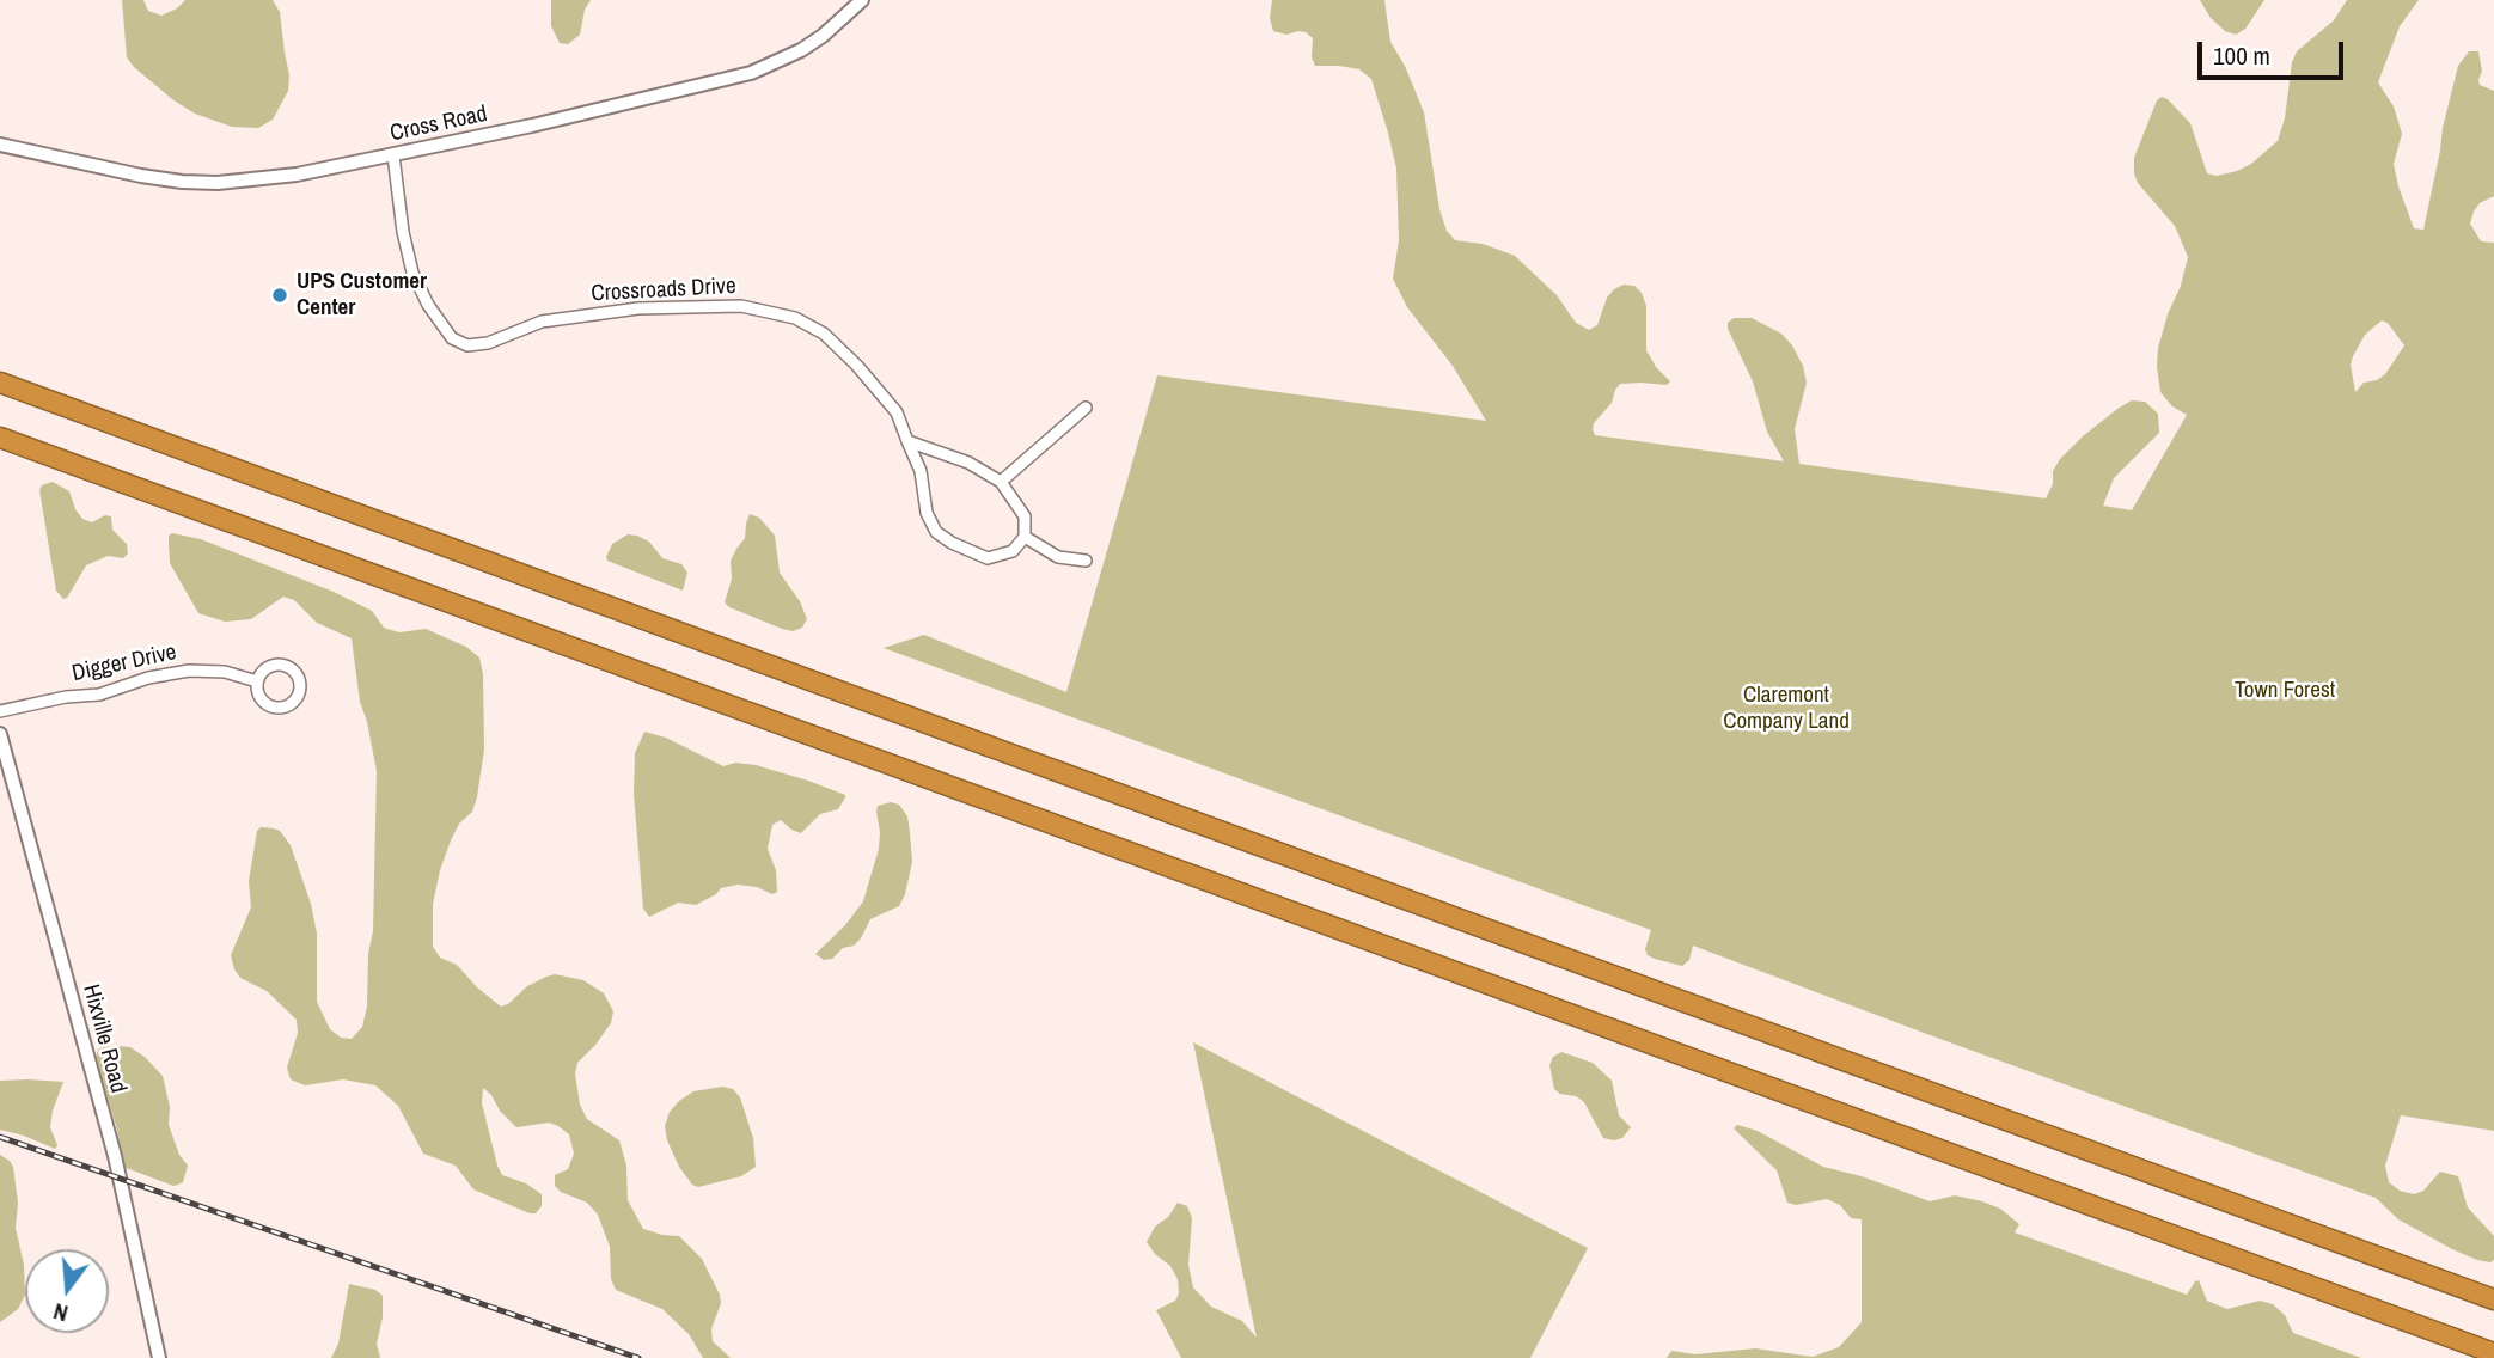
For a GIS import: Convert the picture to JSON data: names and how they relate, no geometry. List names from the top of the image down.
{
  "streets": {
    "street": [
      "Cross Road",
      "Crossroads Drive",
      "Digger Drive",
      "Hixville Road"
    ]
  },
  "crossings": [
    ["Cross Road", "Crossroads Drive"]
  ],
  "parks": ["Town Forest", "Claremont Company Land"],
  "places": ["UPS Customer Center"],
  "scale_bar": "100 m",
  "north": "bottom"
}
